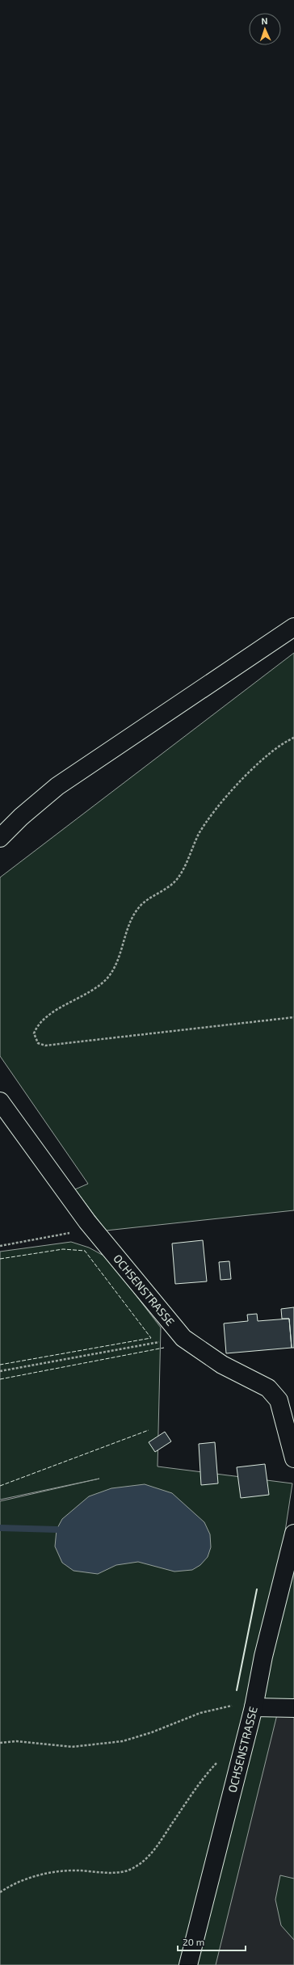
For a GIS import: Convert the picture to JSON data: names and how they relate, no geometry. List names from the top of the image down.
{
  "streets": {
    "lane": ["OCHSENSTRASSE"]
  },
  "scale_bar": "20 m",
  "north": "top"
}
